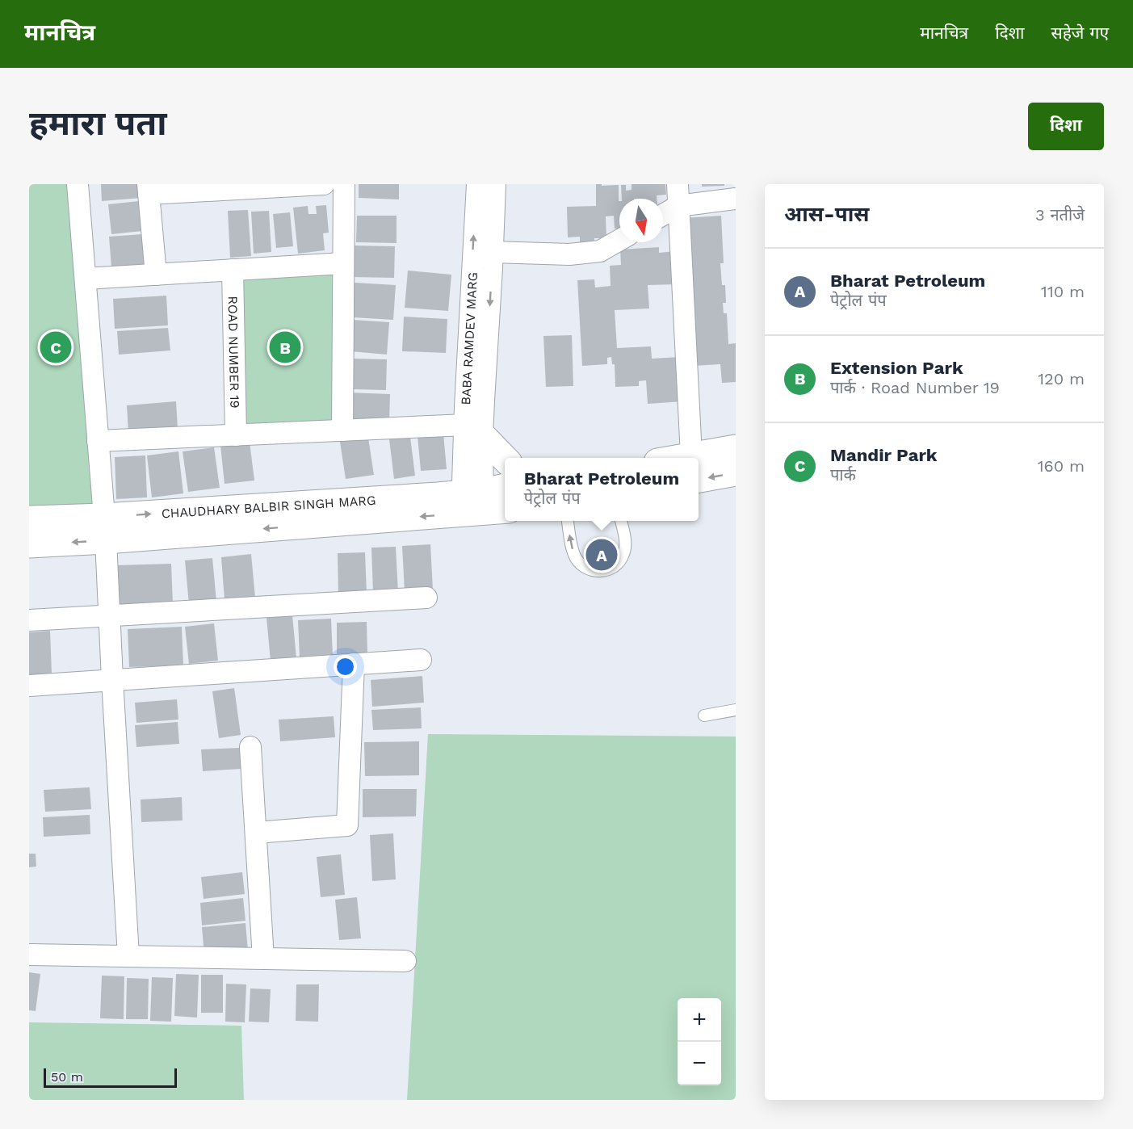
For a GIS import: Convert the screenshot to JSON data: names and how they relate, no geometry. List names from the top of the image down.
{
  "streets": {
    "street": ["BABA RAMDEV MARG", "ROAD NUMBER 19", "CHAUDHARY BALBIR SINGH MARG"]
  },
  "crossings": [
    ["BABA RAMDEV MARG", "CHAUDHARY BALBIR SINGH MARG"]
  ],
  "scale_bar": "50 m",
  "north": "bottom",
  "page": {
    "header": "मानचित्र",
    "nav": ["मानचित्र", "दिशा", "सहेजे गए"],
    "buttons": "दिशा",
    "title": "हमारा पता",
    "heading": ["आस-पास", "3 नतीजे"],
    "list": [
      {
        "mark": "A",
        "name": "Bharat Petroleum",
        "note": "पेट्रोल पंप",
        "value": "110 m"
      },
      {
        "mark": "B",
        "name": "Extension Park",
        "note": "पार्क · Road Number 19",
        "value": "120 m"
      },
      {
        "mark": "C",
        "name": "Mandir Park",
        "note": "पार्क",
        "value": "160 m"
      }
    ],
    "pins": ["B", "C", "A"],
    "popup": ["Bharat Petroleum", "पेट्रोल पंप"],
    "map_buttons": ["+", "−"],
    "scale": "50 m"
  }
}
